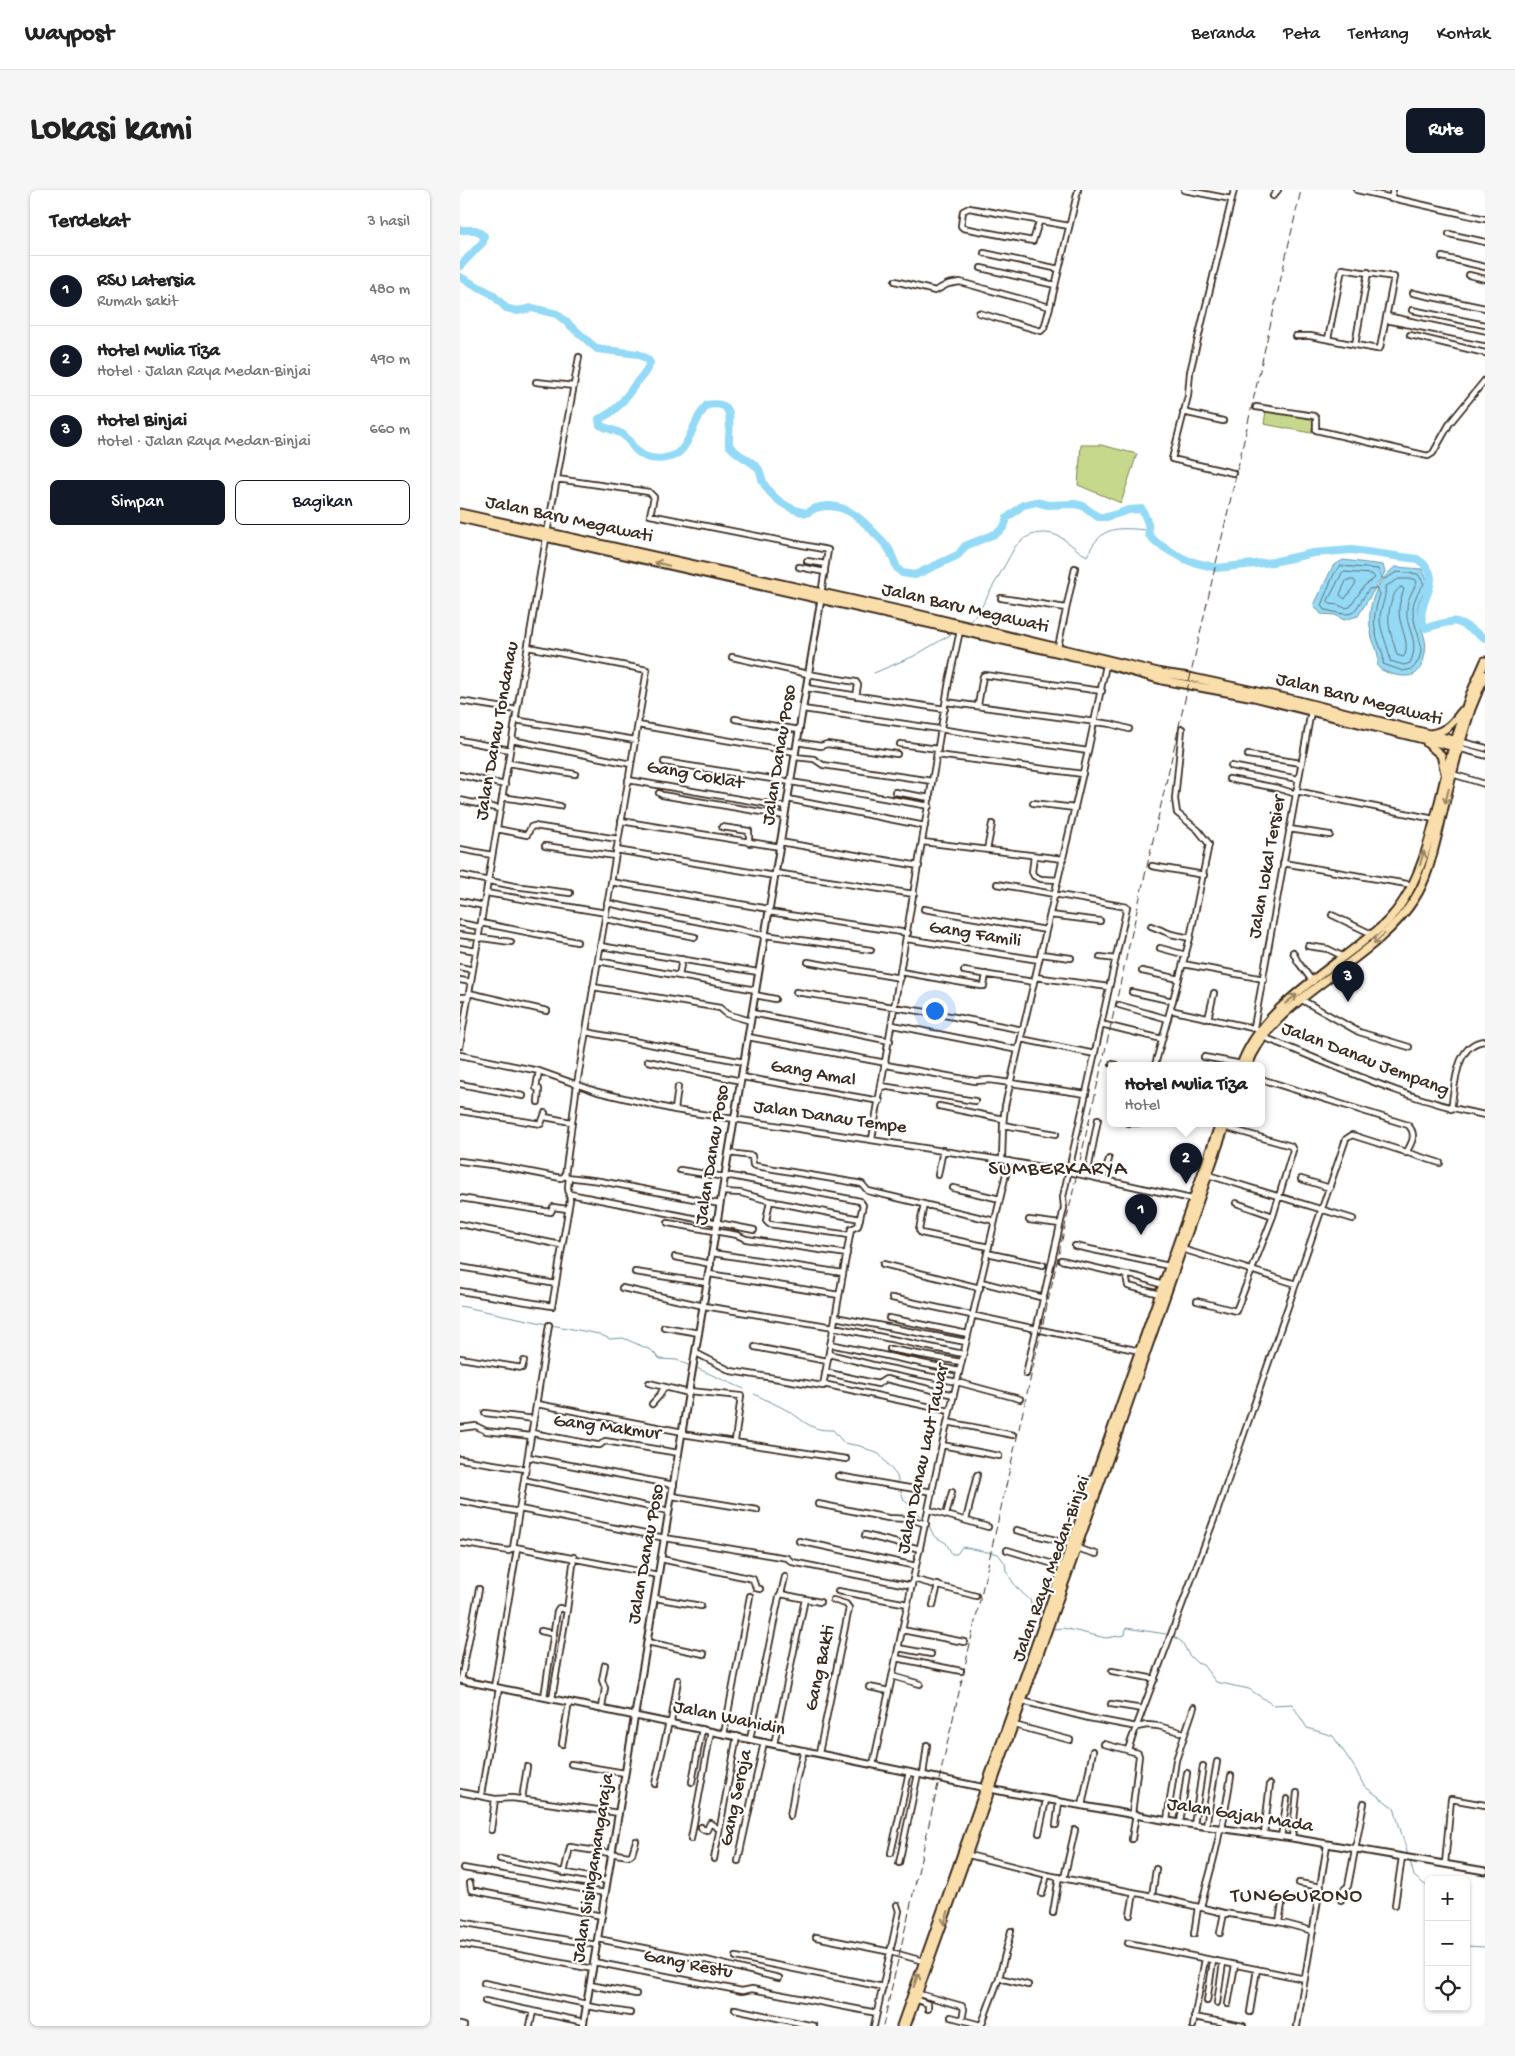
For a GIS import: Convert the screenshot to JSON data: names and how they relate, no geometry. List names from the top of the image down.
{
  "streets": {
    "main road": ["Jalan Baru Megawati", "Jalan Raya Medan-Binjai"],
    "street": [
      "Jalan Danau Tondanau",
      "Jalan Danau Poso",
      "Gang Coklat",
      "Jalan Lokal Tersier",
      "Gang Famili",
      "Jalan Danau Jempang",
      "Gang Amal",
      "Jalan Danau Tempe",
      "Gang Makmur",
      "Jalan Danau Laut Tawar",
      "Gang Bakti",
      "Jalan Wahidin",
      "Gang Seroja",
      "Jalan Gajah Mada",
      "Jalan Sisingamangaraja",
      "Gang Restu"
    ]
  },
  "crossings": [
    ["Jalan Baru Megawati", "Jalan Danau Tondanau"],
    ["Jalan Baru Megawati", "Jalan Danau Poso"],
    ["Jalan Baru Megawati", "Jalan Lokal Tersier"],
    ["Jalan Danau Tondanau", "Jalan Danau Poso"],
    ["Jalan Danau Poso", "Gang Coklat"],
    ["Jalan Danau Poso", "Gang Amal"],
    ["Jalan Danau Poso", "Jalan Danau Tempe"],
    ["Jalan Danau Poso", "Gang Makmur"],
    ["Jalan Danau Poso", "Jalan Wahidin"],
    ["Jalan Danau Poso", "Jalan Sisingamangaraja"],
    ["Jalan Lokal Tersier", "Jalan Danau Jempang"],
    ["Jalan Danau Tempe", "Jalan Danau Laut Tawar"],
    ["Jalan Danau Tempe", "Jalan Raya Medan-Binjai"],
    ["Jalan Danau Laut Tawar", "Jalan Wahidin"],
    ["Jalan Raya Medan-Binjai", "Jalan Wahidin"],
    ["Jalan Raya Medan-Binjai", "Jalan Gajah Mada"],
    ["Gang Bakti", "Jalan Wahidin"],
    ["Jalan Wahidin", "Gang Seroja"],
    ["Jalan Wahidin", "Jalan Gajah Mada"],
    ["Jalan Wahidin", "Jalan Sisingamangaraja"],
    ["Jalan Sisingamangaraja", "Gang Restu"]
  ],
  "districts": ["SUMBERKARYA", "TUNGGURONO"],
  "page": {
    "header": "Waypost",
    "nav": [
      "Beranda",
      "Peta",
      "Tentang",
      "Kontak"
    ],
    "buttons": [
      "Rute",
      ["Simpan", "Bagikan"]
    ],
    "title": "Lokasi kami",
    "heading": ["Terdekat", "3 hasil"],
    "list": [
      {
        "mark": "1",
        "name": "RSU Latersia",
        "note": "Rumah sakit",
        "value": "480 m"
      },
      {
        "mark": "2",
        "name": "Hotel Mulia Tiza",
        "note": "Hotel · Jalan Raya Medan-Binjai",
        "value": "490 m"
      },
      {
        "mark": "3",
        "name": "Hotel Binjai",
        "note": "Hotel · Jalan Raya Medan-Binjai",
        "value": "660 m"
      }
    ],
    "pins": ["3", "2", "1"],
    "popup": ["Hotel Mulia Tiza", "Hotel"],
    "map_buttons": ["+", "−"]
  }
}
